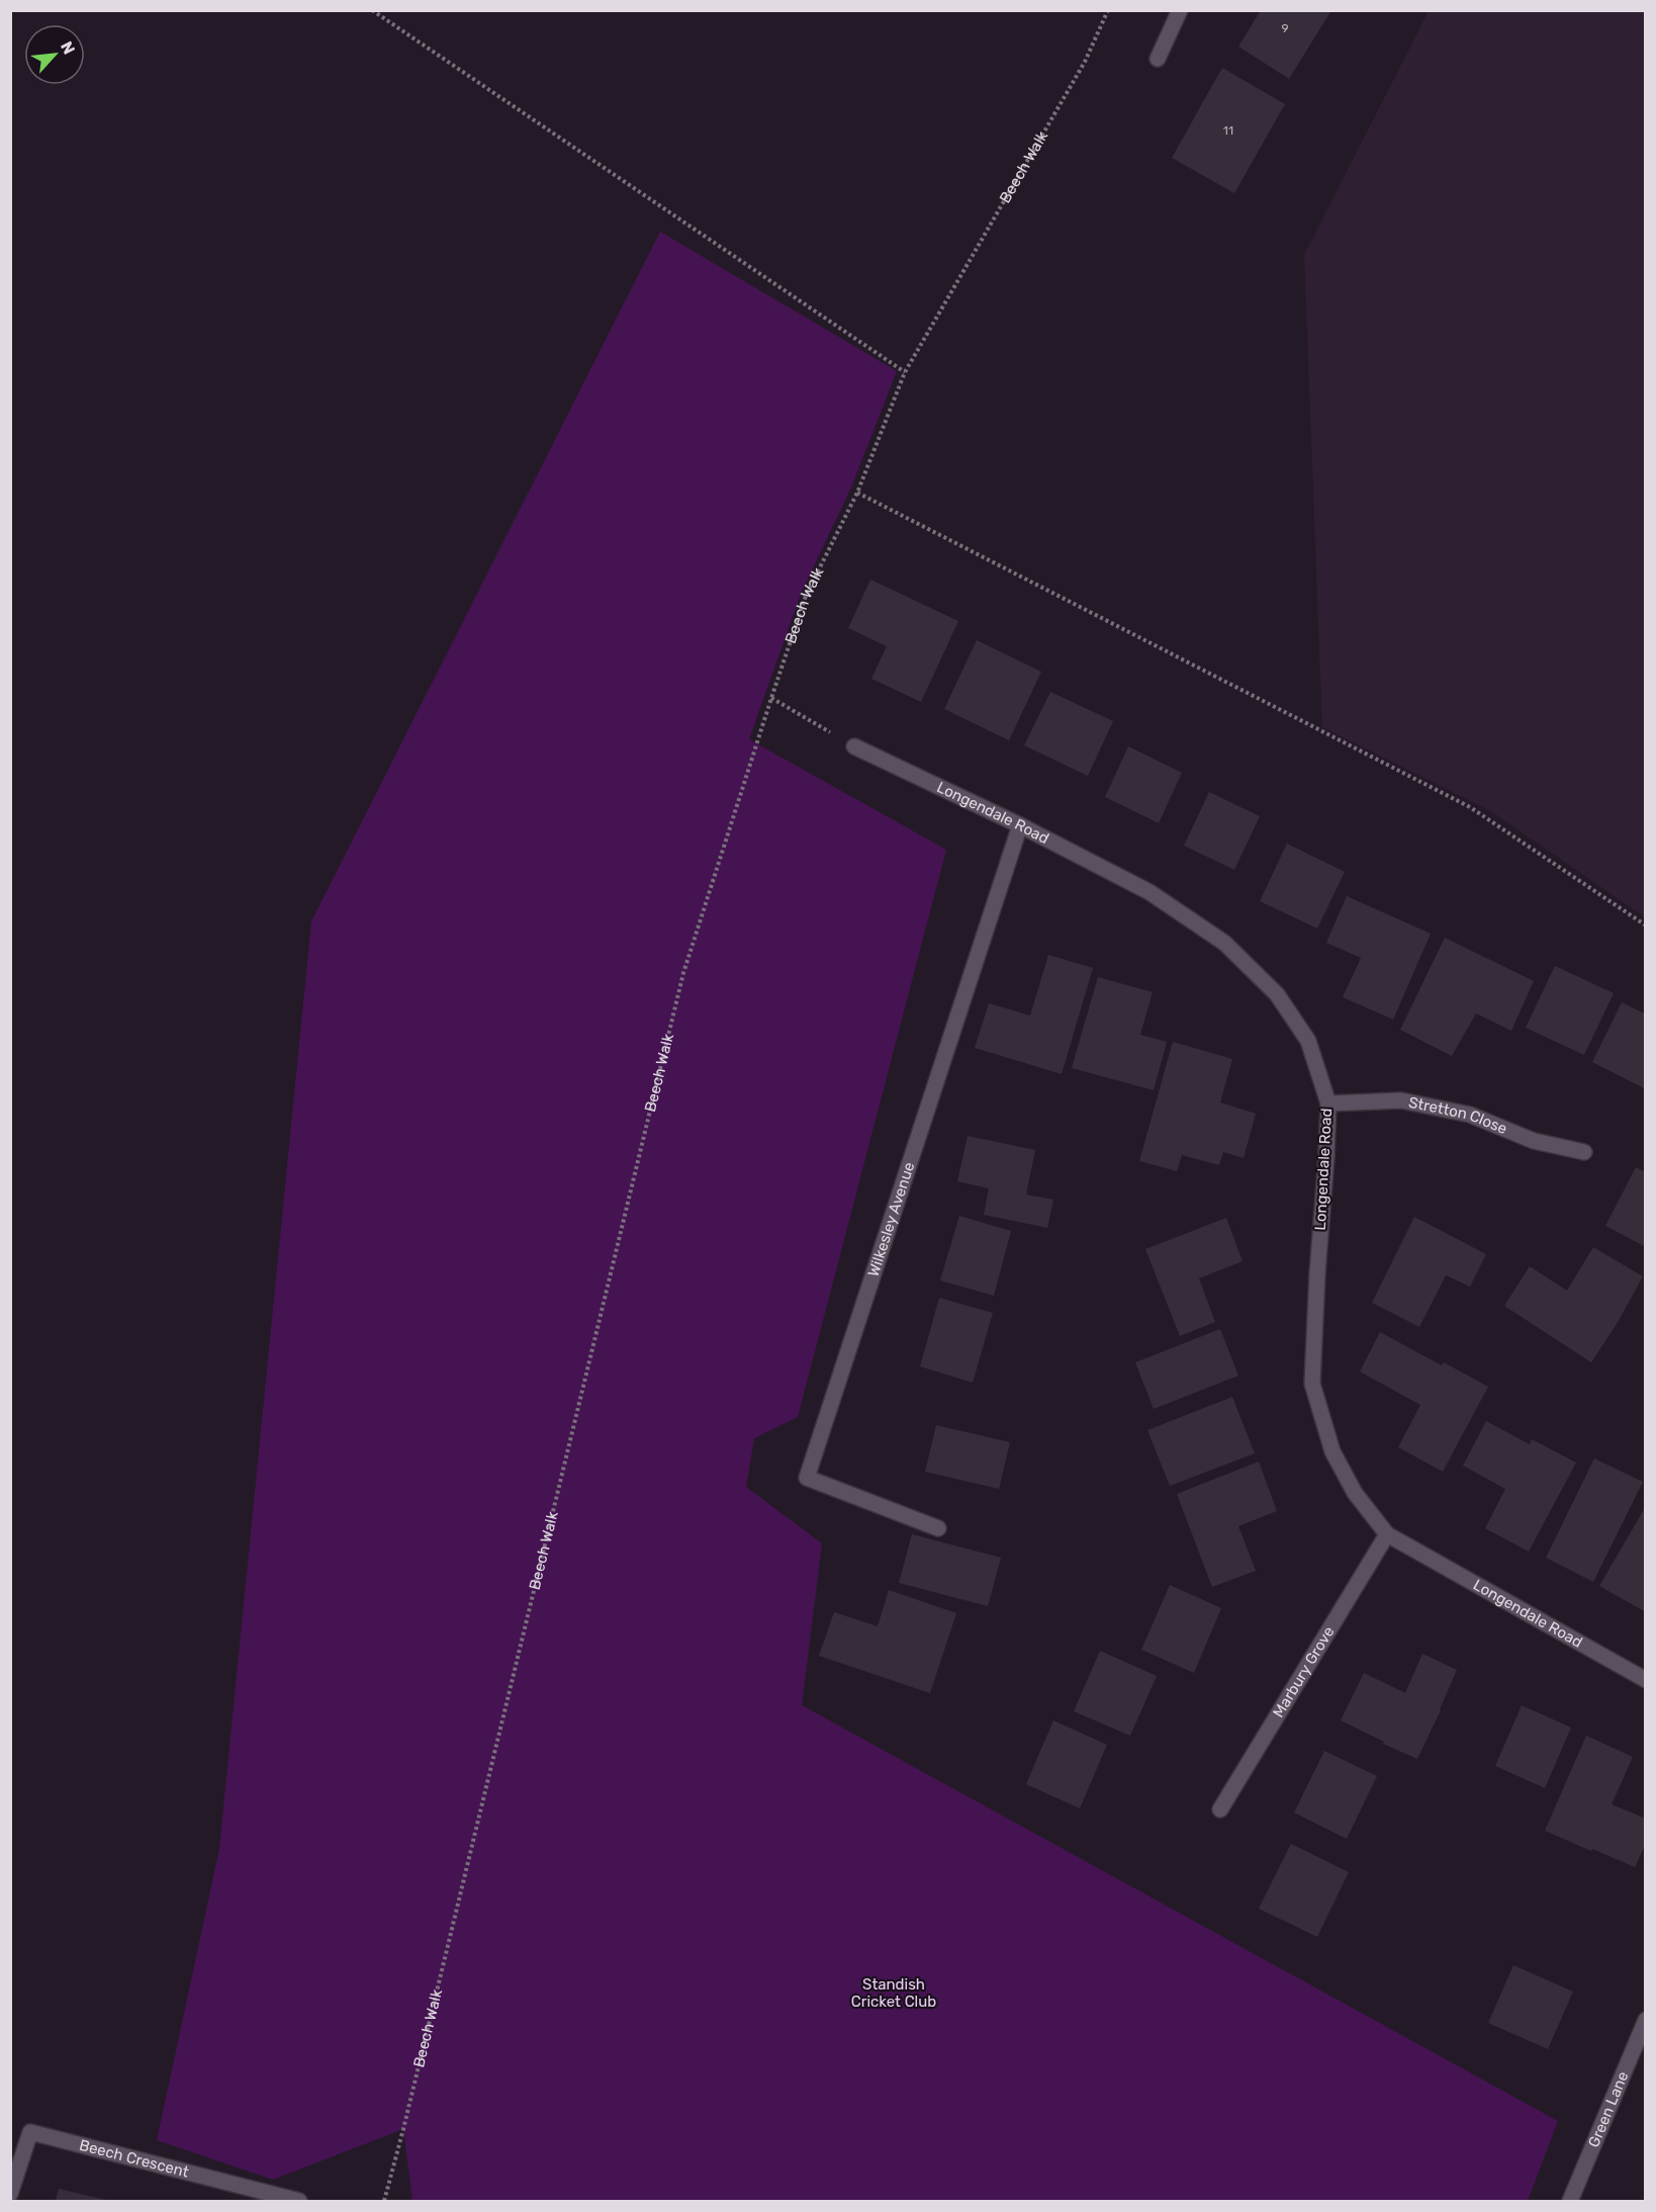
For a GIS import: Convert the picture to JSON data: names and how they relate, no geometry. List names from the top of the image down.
{
  "streets": {
    "street": [
      "Longendale Road",
      "Stretton Close",
      "Wilkesley Avenue",
      "Marbury Grove",
      "Green Lane",
      "Beech Crescent"
    ],
    "path": ["Beech Walk"]
  },
  "crossings": [
    ["Longendale Road", "Stretton Close"],
    ["Longendale Road", "Wilkesley Avenue"],
    ["Longendale Road", "Marbury Grove"]
  ],
  "parks": ["Standish Cricket Club"],
  "house_numbers": ["9", "11"],
  "north": "top right"
}
